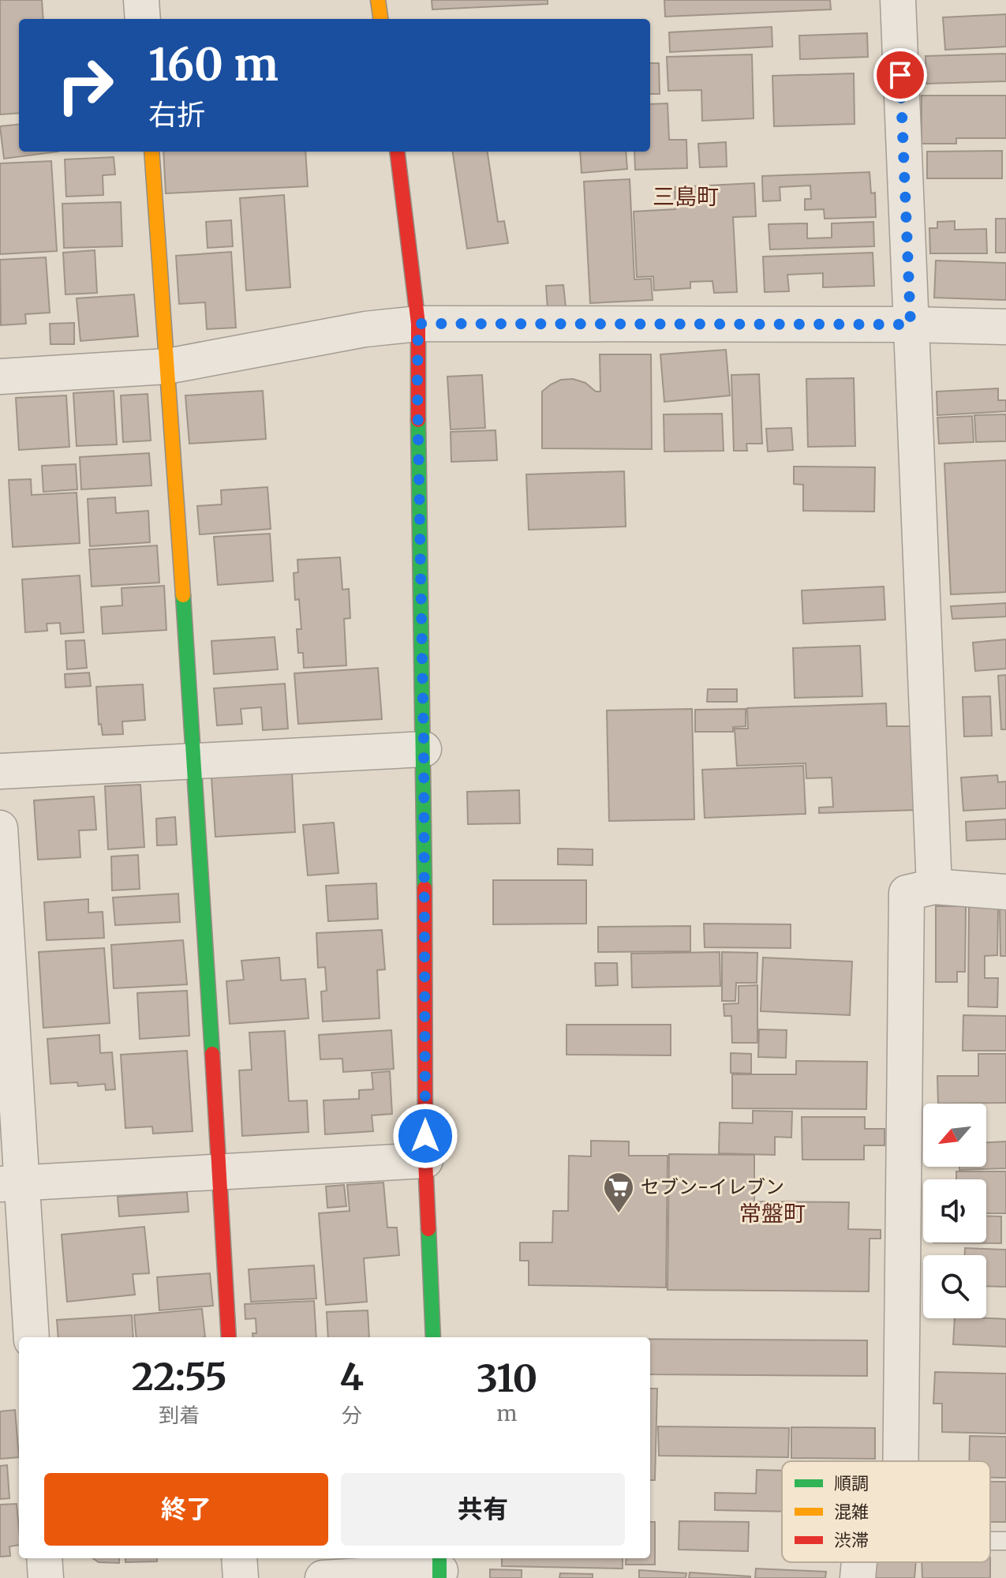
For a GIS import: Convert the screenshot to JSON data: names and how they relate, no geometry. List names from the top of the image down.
{
  "districts": ["三島町", "常盤町"],
  "places": {
    "supermarket": ["セブン-イレブン"]
  },
  "legend": ["順調", "混雑", "渋滞"],
  "north": "bottom left",
  "page": {
    "turn": ["160 m", "右折"],
    "eta": [
      "22:55",
      "到着",
      "4",
      "分",
      "310",
      "m"
    ],
    "buttons": ["終了", "共有"]
  }
}
